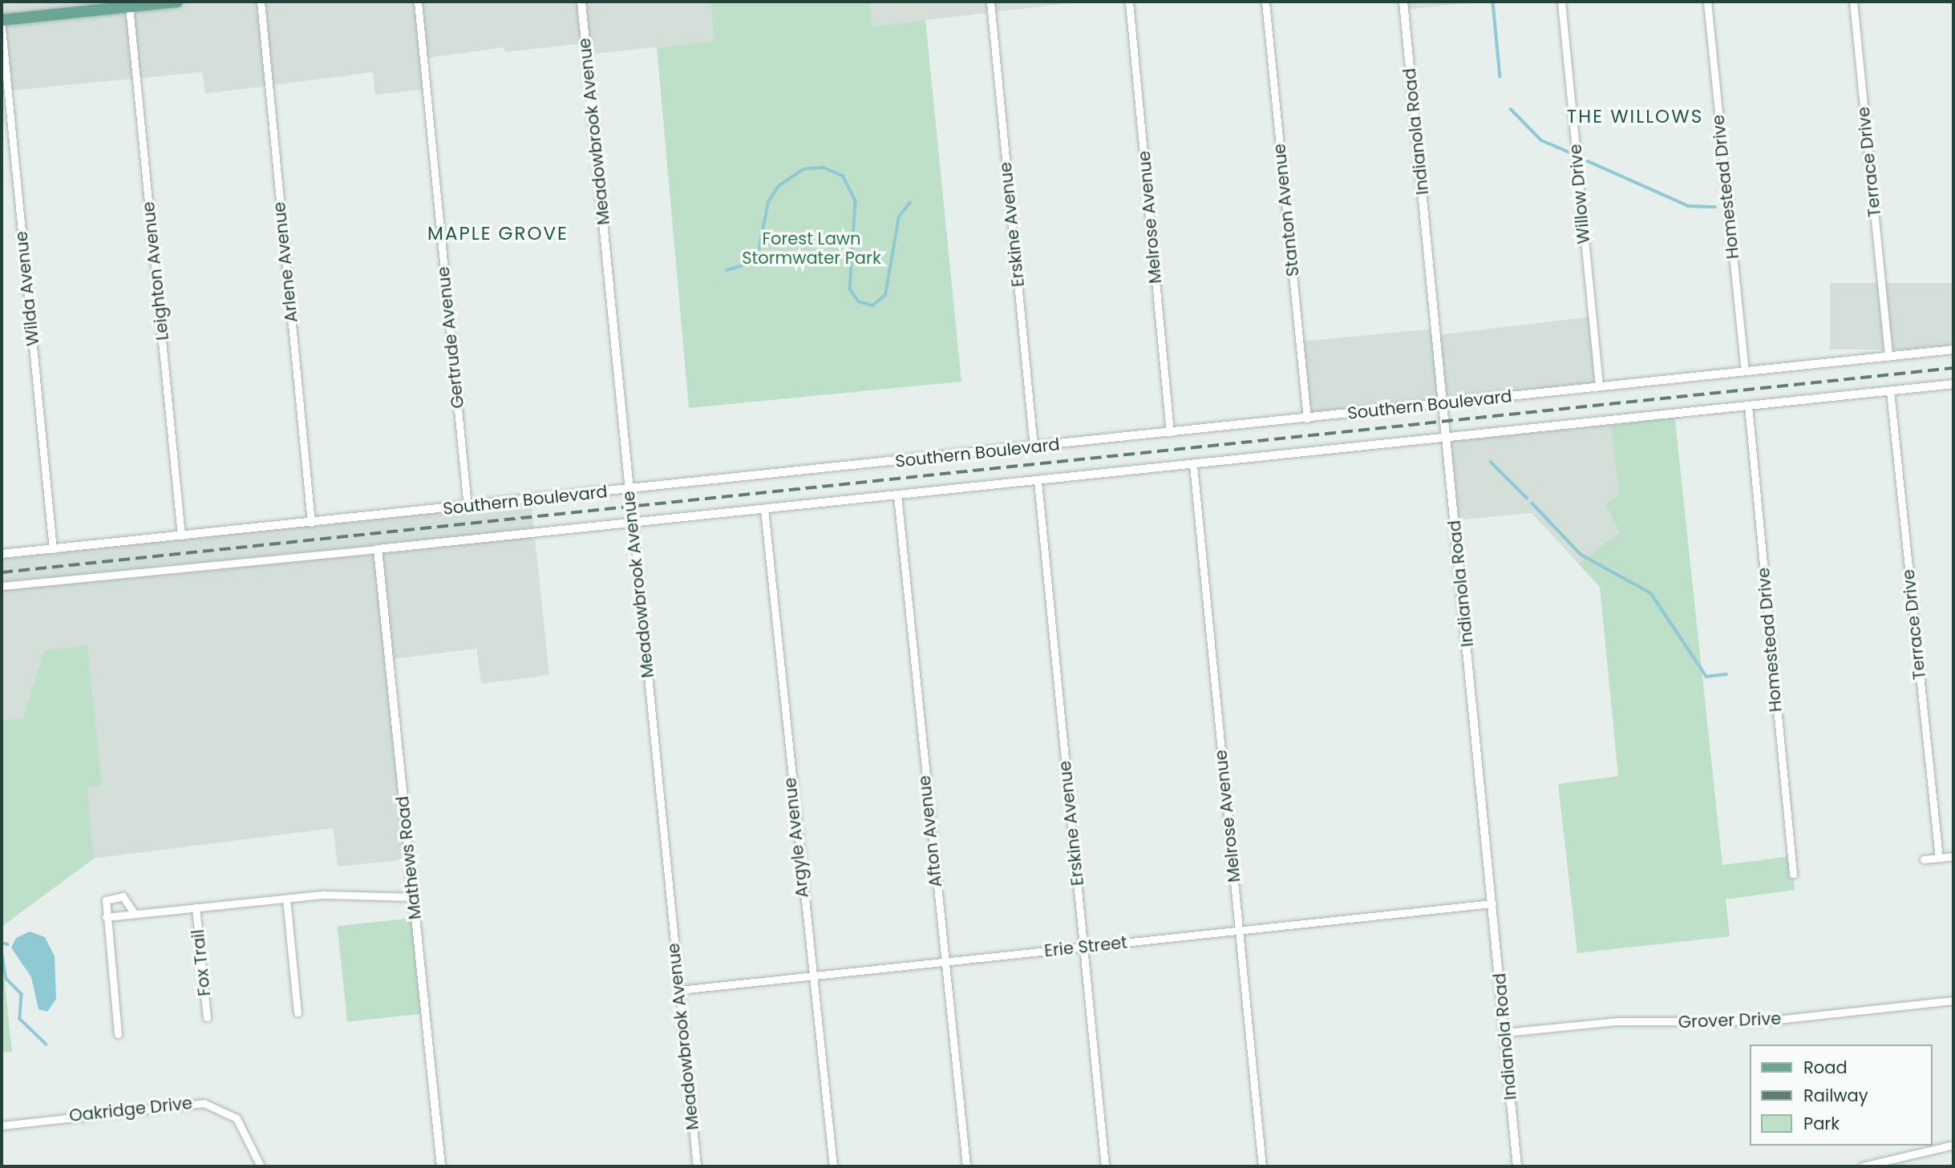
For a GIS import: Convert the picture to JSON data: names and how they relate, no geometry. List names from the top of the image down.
{
  "streets": {
    "street": [
      "Meadowbrook Avenue",
      "Indianola Road",
      "Terrace Drive",
      "Homestead Drive",
      "Willow Drive",
      "Stanton Avenue",
      "Melrose Avenue",
      "Erskine Avenue",
      "Arlene Avenue",
      "Leighton Avenue",
      "Wilda Avenue",
      "Gertrude Avenue",
      "Southern Boulevard",
      "Afton Avenue",
      "Argyle Avenue",
      "Mathews Road",
      "Erie Street",
      "Fox Trail",
      "Grover Drive",
      "Oakridge Drive"
    ]
  },
  "crossings": [
    ["Meadowbrook Avenue", "Southern Boulevard"],
    ["Meadowbrook Avenue", "Erie Street"],
    ["Indianola Road", "Southern Boulevard"],
    ["Indianola Road", "Erie Street"],
    ["Indianola Road", "Grover Drive"],
    ["Terrace Drive", "Southern Boulevard"],
    ["Homestead Drive", "Southern Boulevard"],
    ["Willow Drive", "Southern Boulevard"],
    ["Stanton Avenue", "Southern Boulevard"],
    ["Melrose Avenue", "Southern Boulevard"],
    ["Melrose Avenue", "Erie Street"],
    ["Erskine Avenue", "Southern Boulevard"],
    ["Erskine Avenue", "Erie Street"],
    ["Arlene Avenue", "Southern Boulevard"],
    ["Leighton Avenue", "Southern Boulevard"],
    ["Wilda Avenue", "Southern Boulevard"],
    ["Gertrude Avenue", "Southern Boulevard"],
    ["Southern Boulevard", "Afton Avenue"],
    ["Southern Boulevard", "Argyle Avenue"],
    ["Southern Boulevard", "Mathews Road"],
    ["Afton Avenue", "Erie Street"],
    ["Argyle Avenue", "Erie Street"]
  ],
  "districts": ["THE WILLOWS", "MAPLE GROVE"],
  "parks": ["Forest Lawn Stormwater Park"],
  "legend": ["Road", "Railway", "Park"]
}
